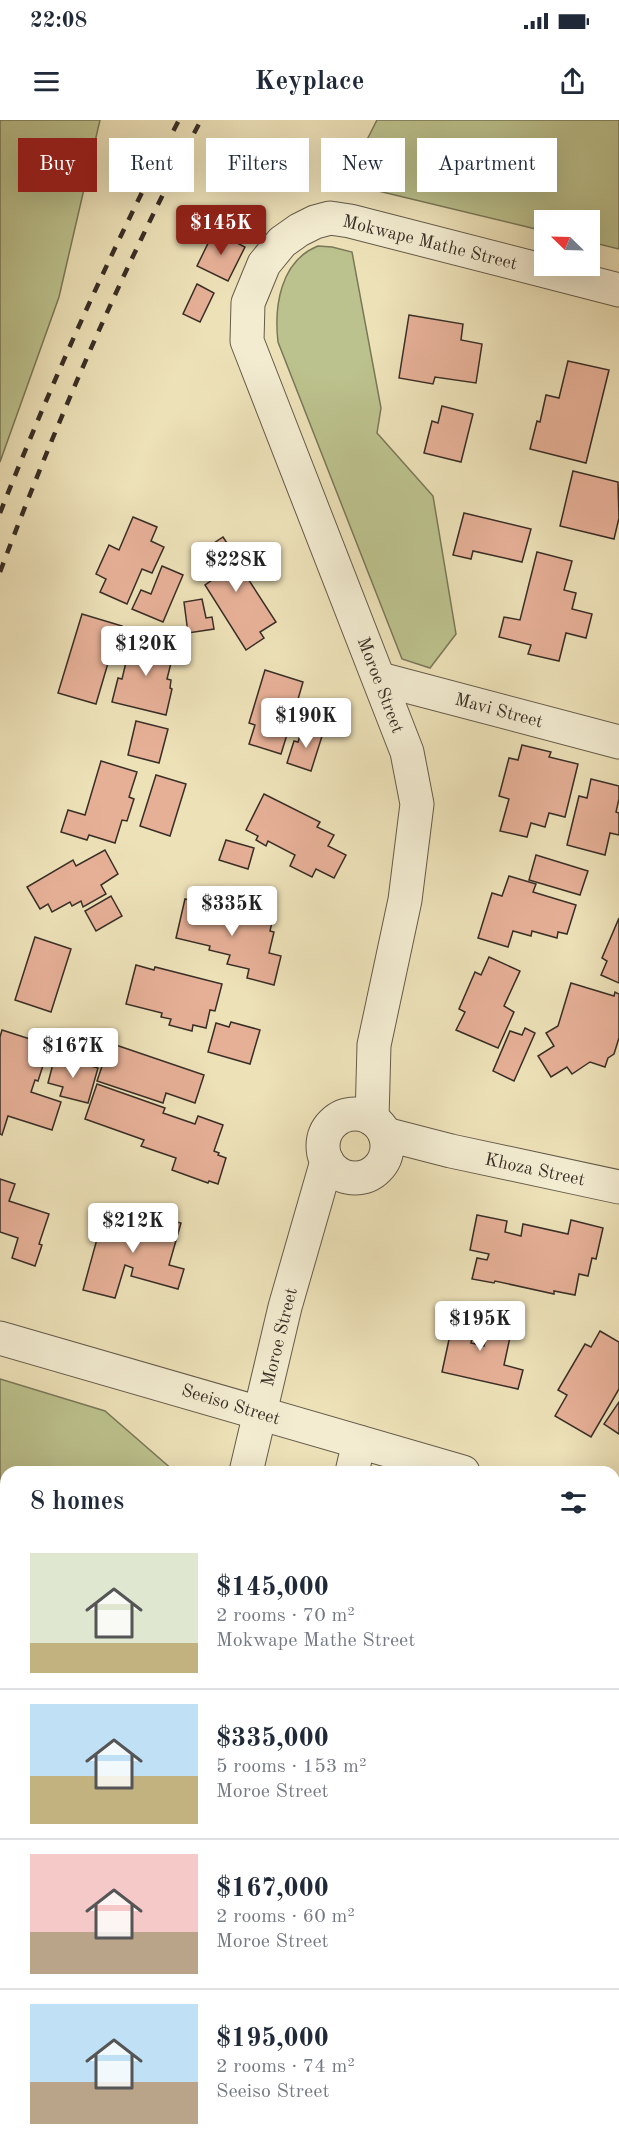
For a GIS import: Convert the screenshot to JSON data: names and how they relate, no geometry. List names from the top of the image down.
{
  "streets": {
    "street": [
      "Mokwape Mathe Street",
      "Moroe Street",
      "Mavi Street",
      "Khoza Street",
      "Seeiso Street"
    ]
  },
  "crossings": [
    ["Mokwape Mathe Street", "Moroe Street"],
    ["Moroe Street", "Mavi Street"],
    ["Moroe Street", "Khoza Street"],
    ["Moroe Street", "Seeiso Street"]
  ],
  "north": "top left",
  "page": {
    "status": "22:08",
    "header": "Keyplace",
    "chip": [
      "Buy",
      "Rent",
      "Filters",
      "New",
      "Apartment"
    ],
    "price": [
      "$145K",
      "$228K",
      "$120K",
      "$190K",
      "$335K",
      "$167K",
      "$212K",
      "$195K"
    ],
    "heading": "8 homes",
    "list": [
      {
        "name": "$145,000",
        "note": "2 rooms · 70 m² · Mokwape Mathe Street"
      },
      {
        "name": "$335,000",
        "note": "5 rooms · 153 m² · Moroe Street"
      },
      {
        "name": "$167,000",
        "note": "2 rooms · 60 m² · Moroe Street"
      },
      {
        "name": "$195,000",
        "note": "2 rooms · 74 m² · Seeiso Street"
      }
    ]
  }
}
